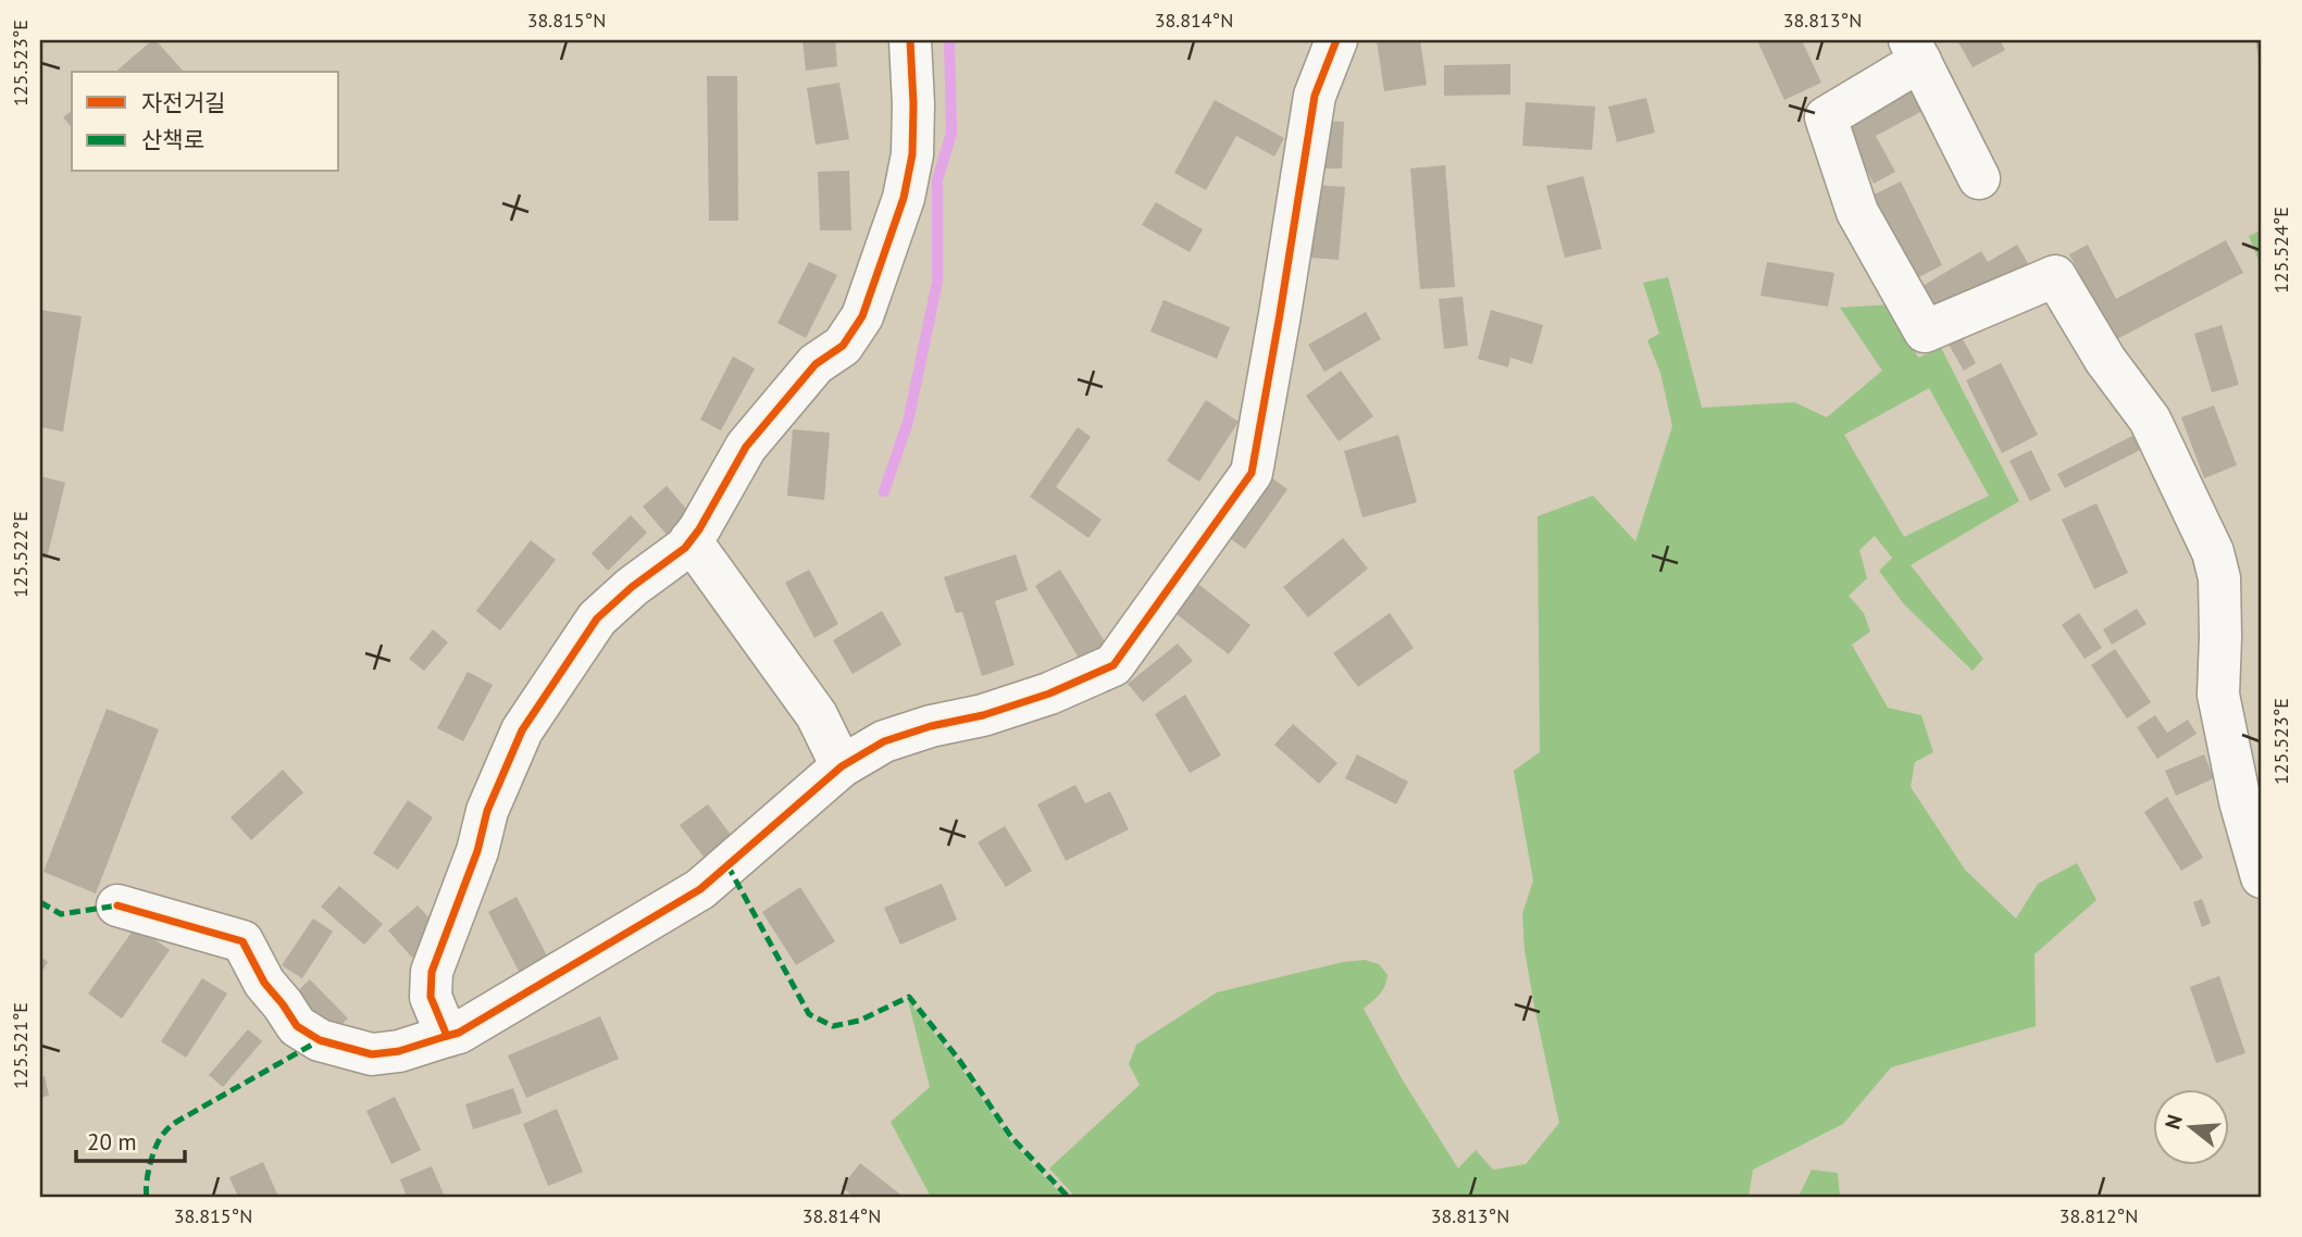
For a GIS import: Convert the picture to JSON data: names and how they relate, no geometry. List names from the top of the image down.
{
  "legend": ["자전거길", "산책로"],
  "scale_bar": "20 m",
  "north": "left",
  "coordinates": [
    "38.815°N",
    "38.814°N",
    "38.813°N",
    "125.523°E",
    "125.524°E",
    "125.522°E",
    "125.521°E",
    "38.812°N"
  ]
}
